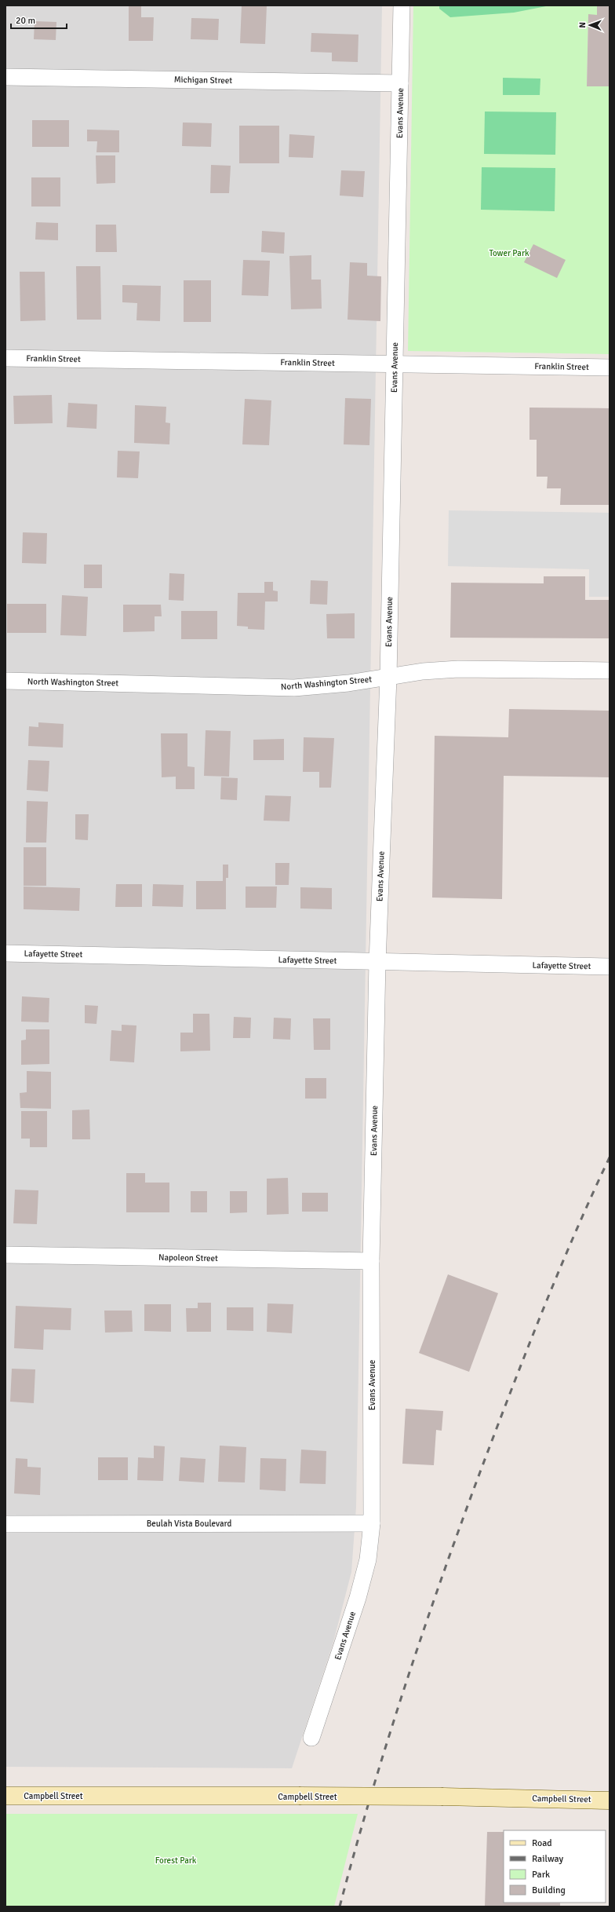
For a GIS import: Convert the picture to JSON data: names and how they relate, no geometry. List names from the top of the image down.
{
  "streets": {
    "main road": ["Campbell Street"],
    "street": [
      "Michigan Street",
      "Evans Avenue",
      "Franklin Street",
      "North Washington Street",
      "Lafayette Street",
      "Napoleon Street",
      "Beulah Vista Boulevard"
    ]
  },
  "crossings": [
    ["Michigan Street", "Evans Avenue"],
    ["Evans Avenue", "Franklin Street"],
    ["Evans Avenue", "North Washington Street"],
    ["Evans Avenue", "Lafayette Street"],
    ["Evans Avenue", "Napoleon Street"],
    ["Evans Avenue", "Beulah Vista Boulevard"]
  ],
  "parks": ["Tower Park", "Forest Park"],
  "legend": [
    "Road",
    "Railway",
    "Park",
    "Building"
  ],
  "scale_bar": "20 m",
  "north": "left"
}
